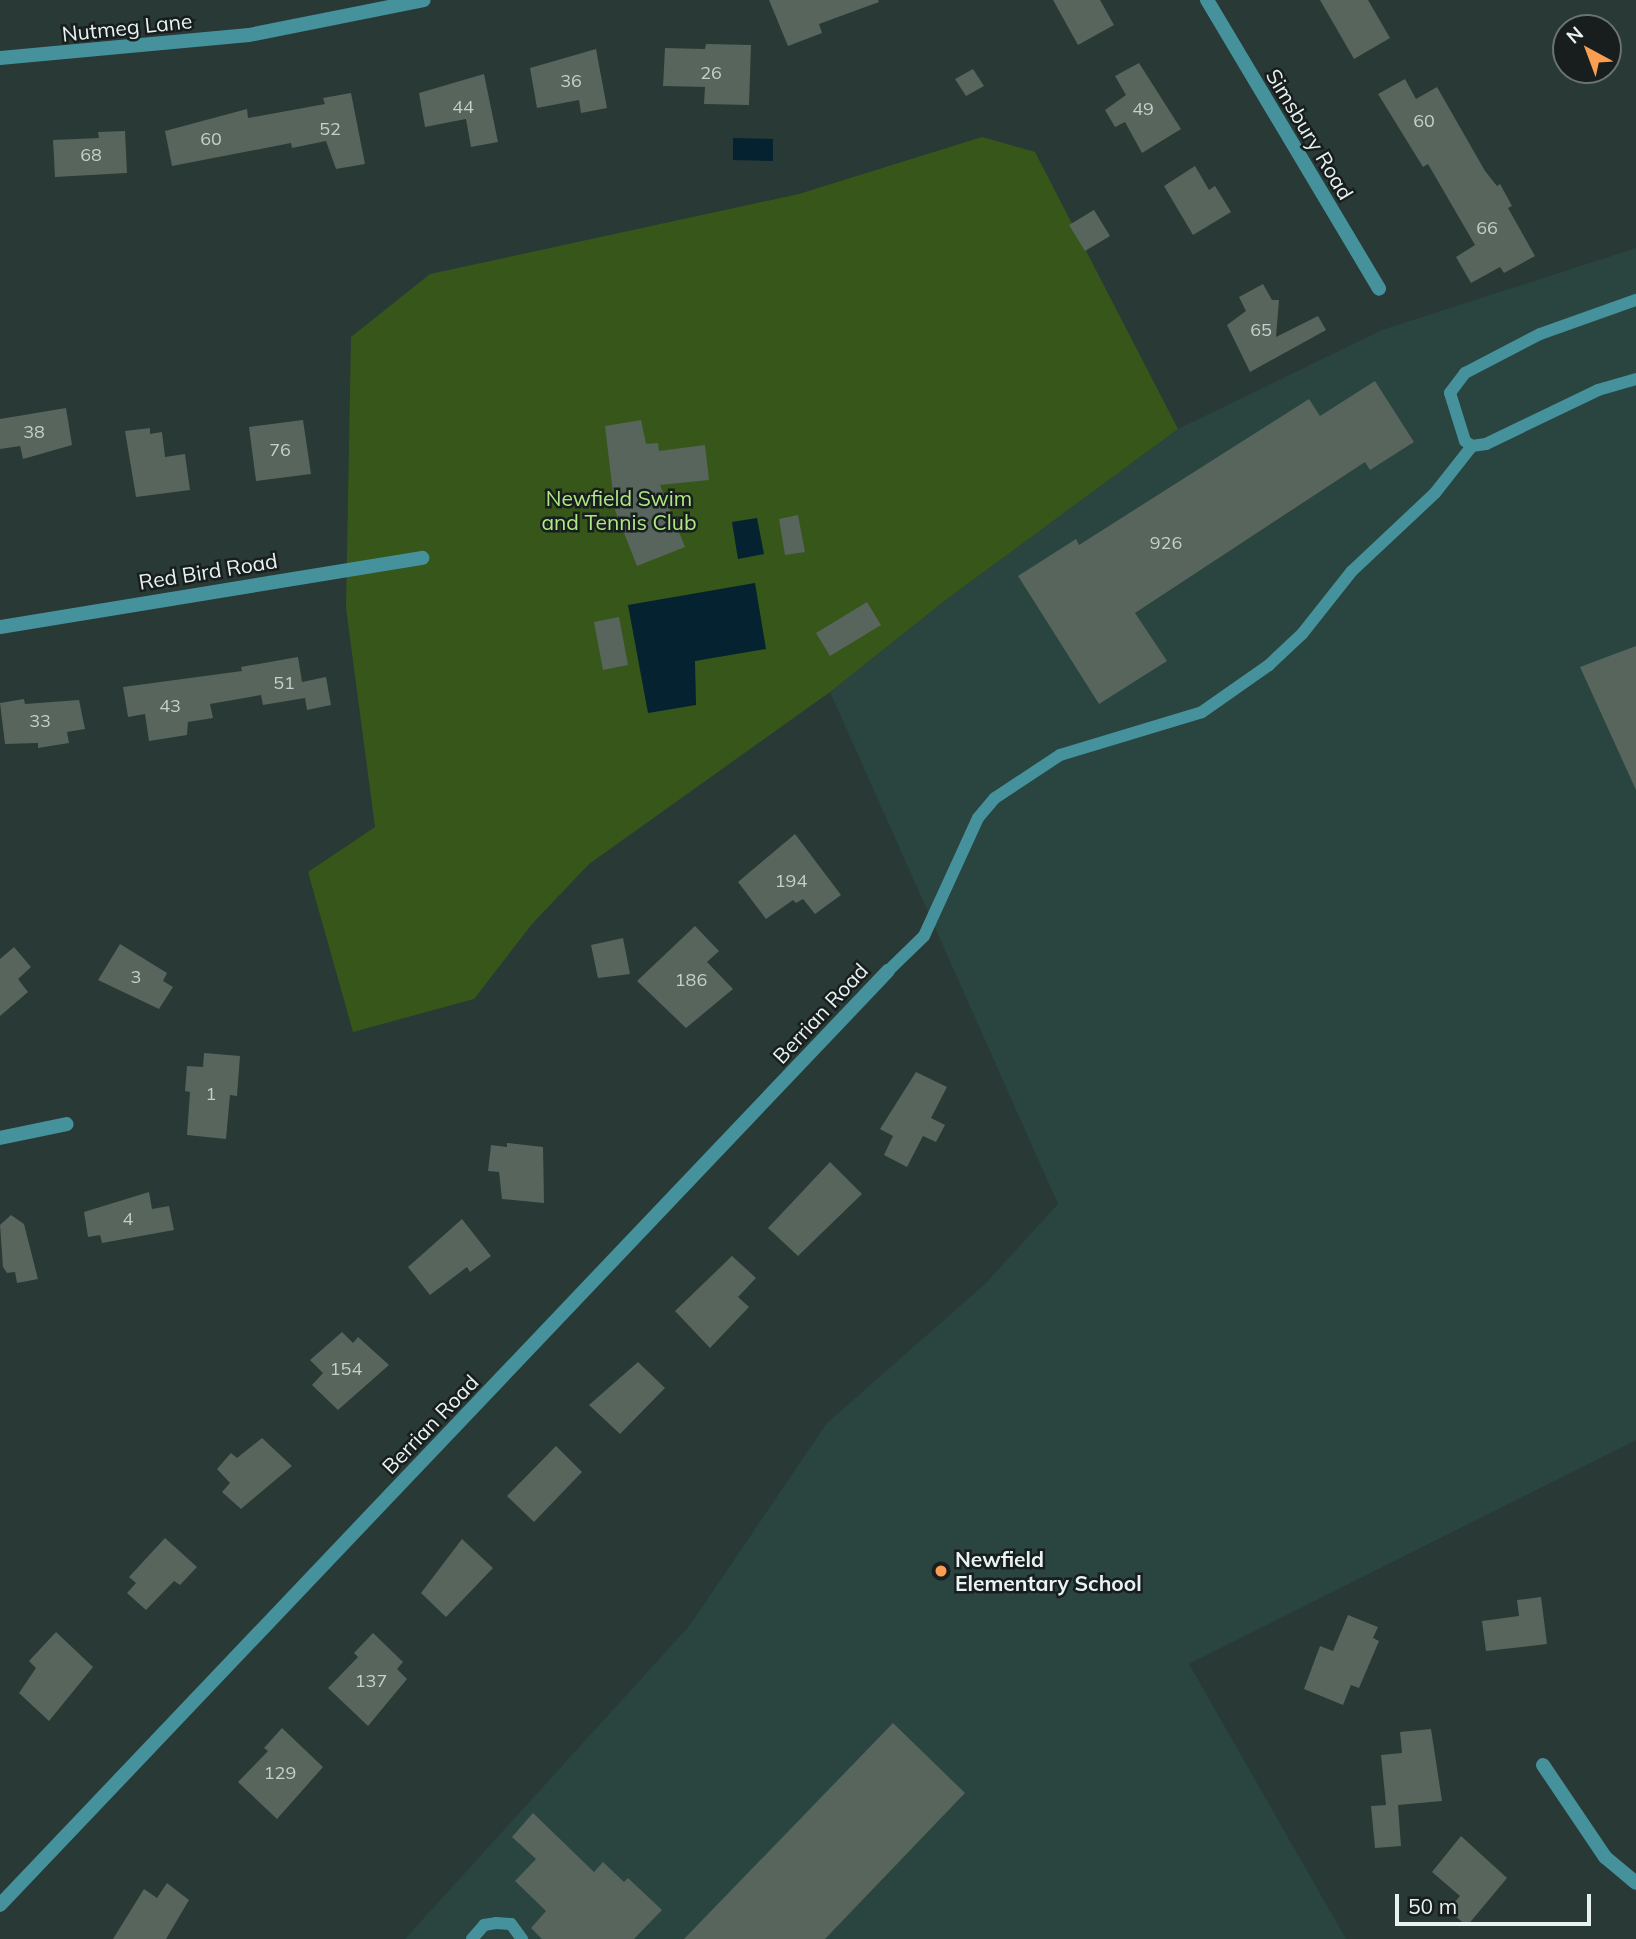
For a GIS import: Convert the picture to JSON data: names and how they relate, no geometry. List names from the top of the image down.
{
  "streets": {
    "street": [
      "Nutmeg Lane",
      "Simsbury Road",
      "Red Bird Road",
      "Berrian Road"
    ]
  },
  "parks": ["Newfield Swim and Tennis Club"],
  "places": ["Newfield Elementary School"],
  "house_numbers": [
    "26",
    "36",
    "44",
    "49",
    "60",
    "52",
    "60",
    "68",
    "66",
    "65",
    "38",
    "76",
    "926",
    "51",
    "43",
    "33",
    "194",
    "3",
    "186",
    "1",
    "4",
    "154",
    "137",
    "129"
  ],
  "scale_bar": "50 m",
  "north": "top left"
}
